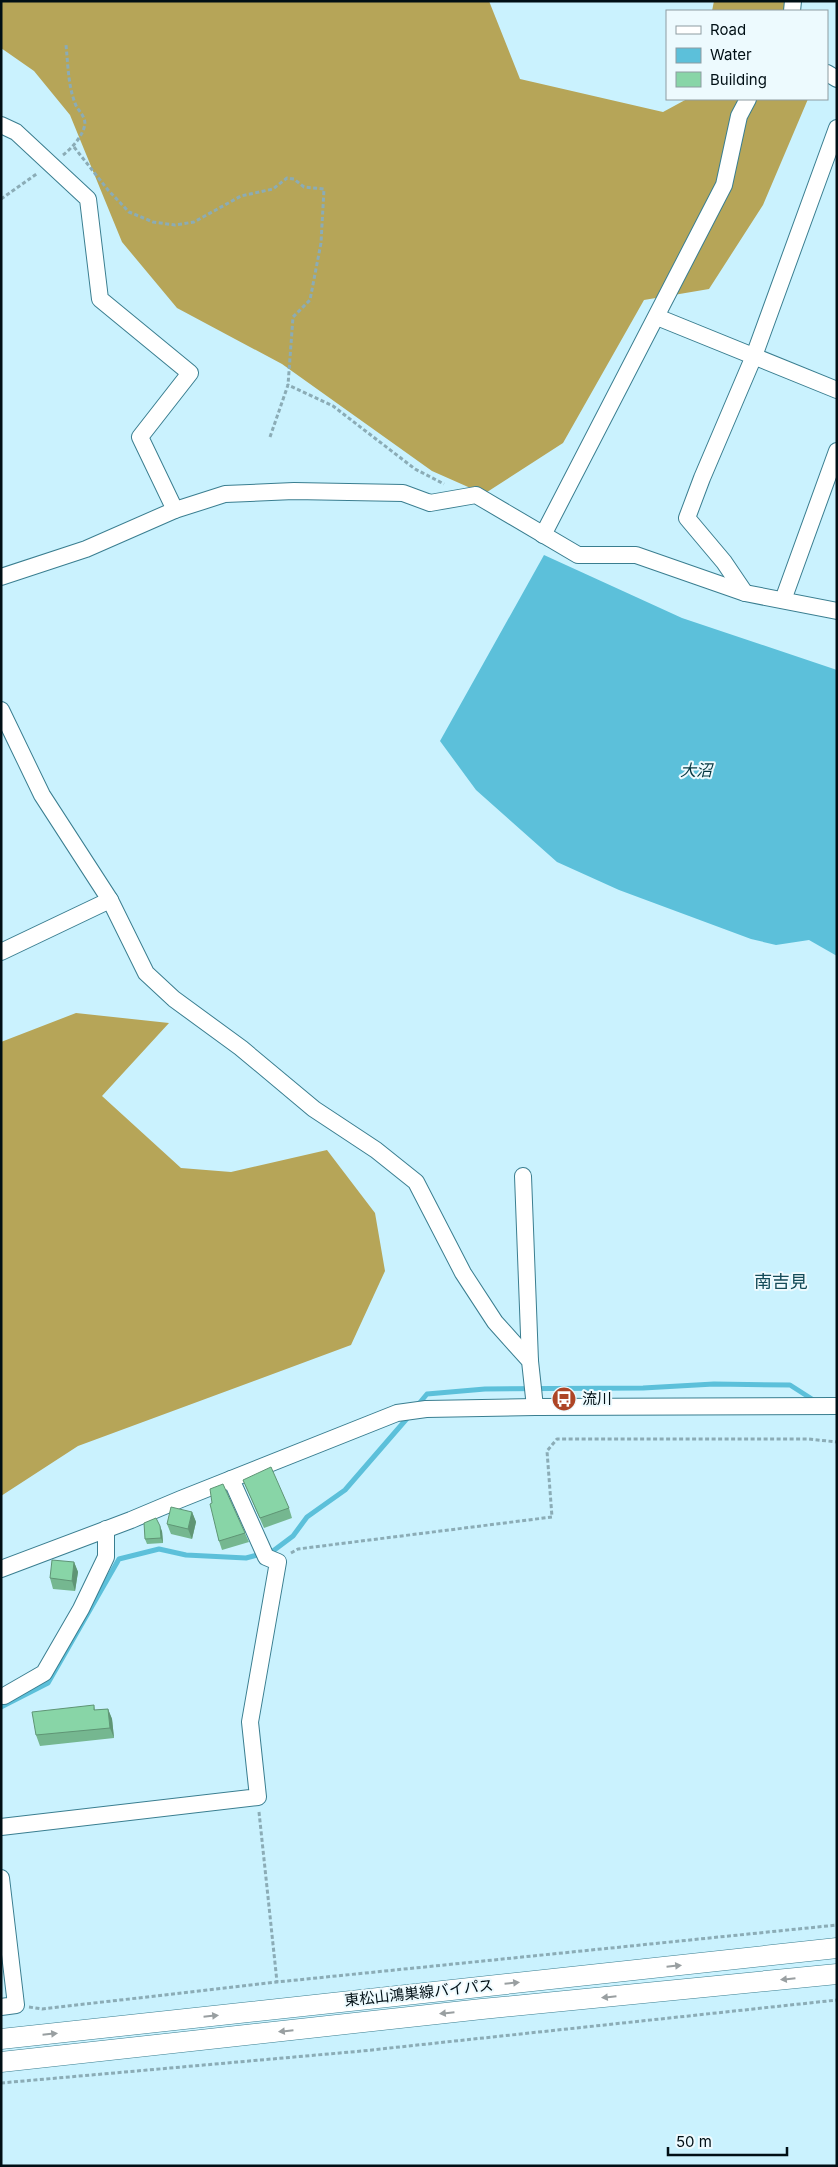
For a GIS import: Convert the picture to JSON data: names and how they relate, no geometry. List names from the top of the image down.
{
  "streets": {
    "main road": ["東松山鴻巣線バイパス"]
  },
  "districts": ["南吉見"],
  "water": ["大沼"],
  "places": {
    "bus stop": ["流川"]
  },
  "legend": ["Road", "Water", "Building"],
  "scale_bar": "50 m"
}
